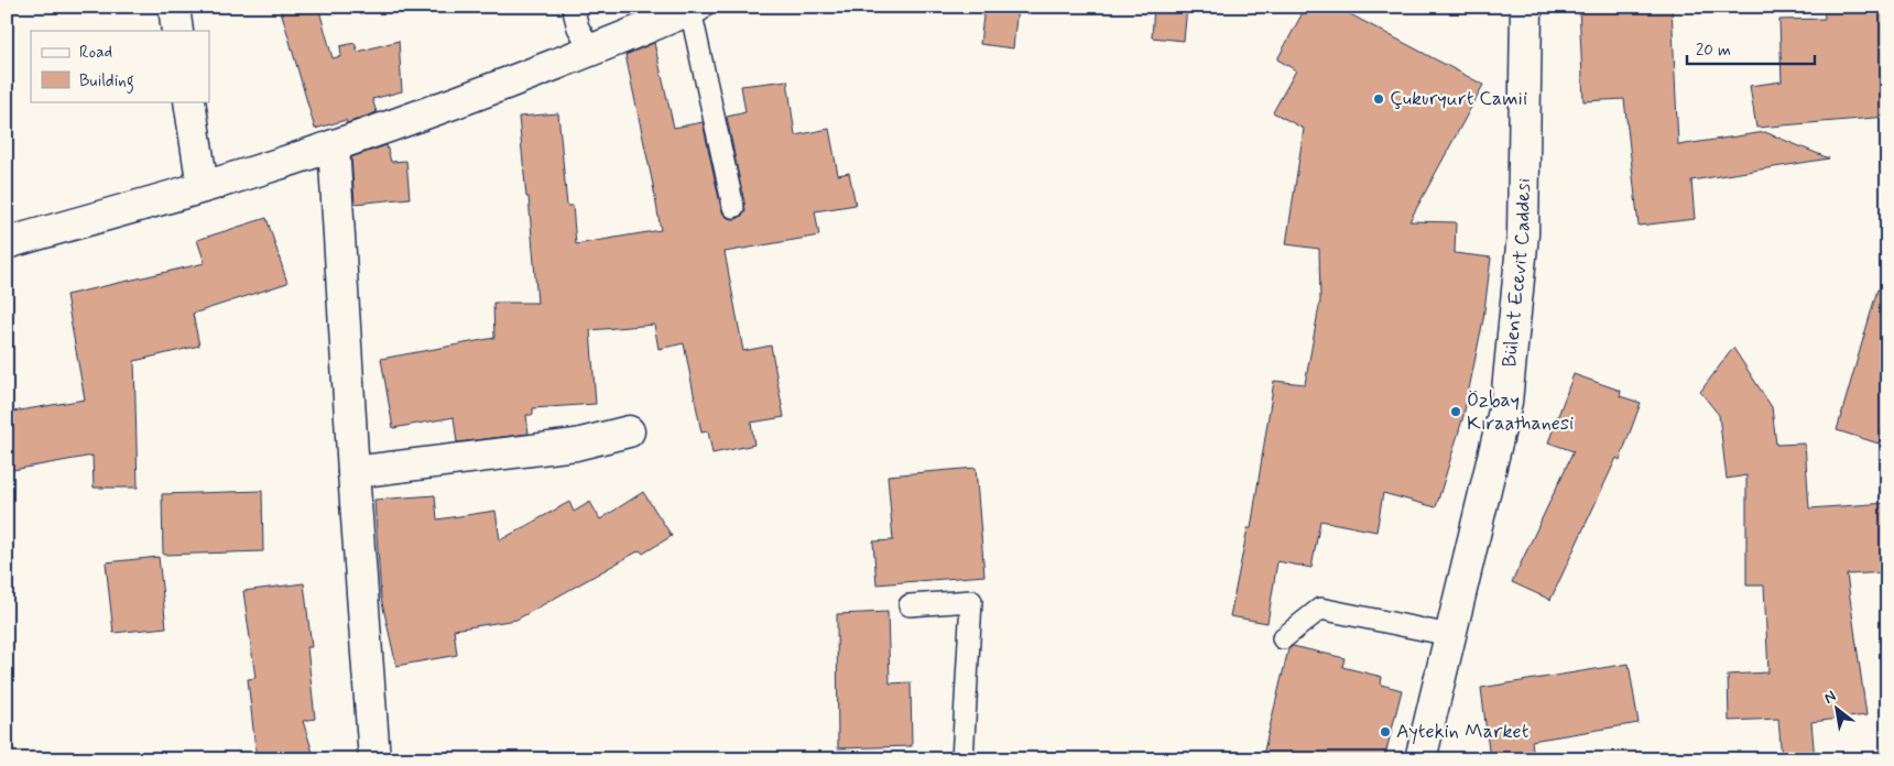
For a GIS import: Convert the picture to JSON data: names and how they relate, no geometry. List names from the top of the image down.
{
  "streets": {
    "street": ["Bülent Ecevit Caddesi"]
  },
  "places": ["Çukuryurt Camii", "Özbay Kıraathanesi", "Aytekin Market"],
  "legend": ["Road", "Building"],
  "scale_bar": "20 m",
  "north": "top left"
}
